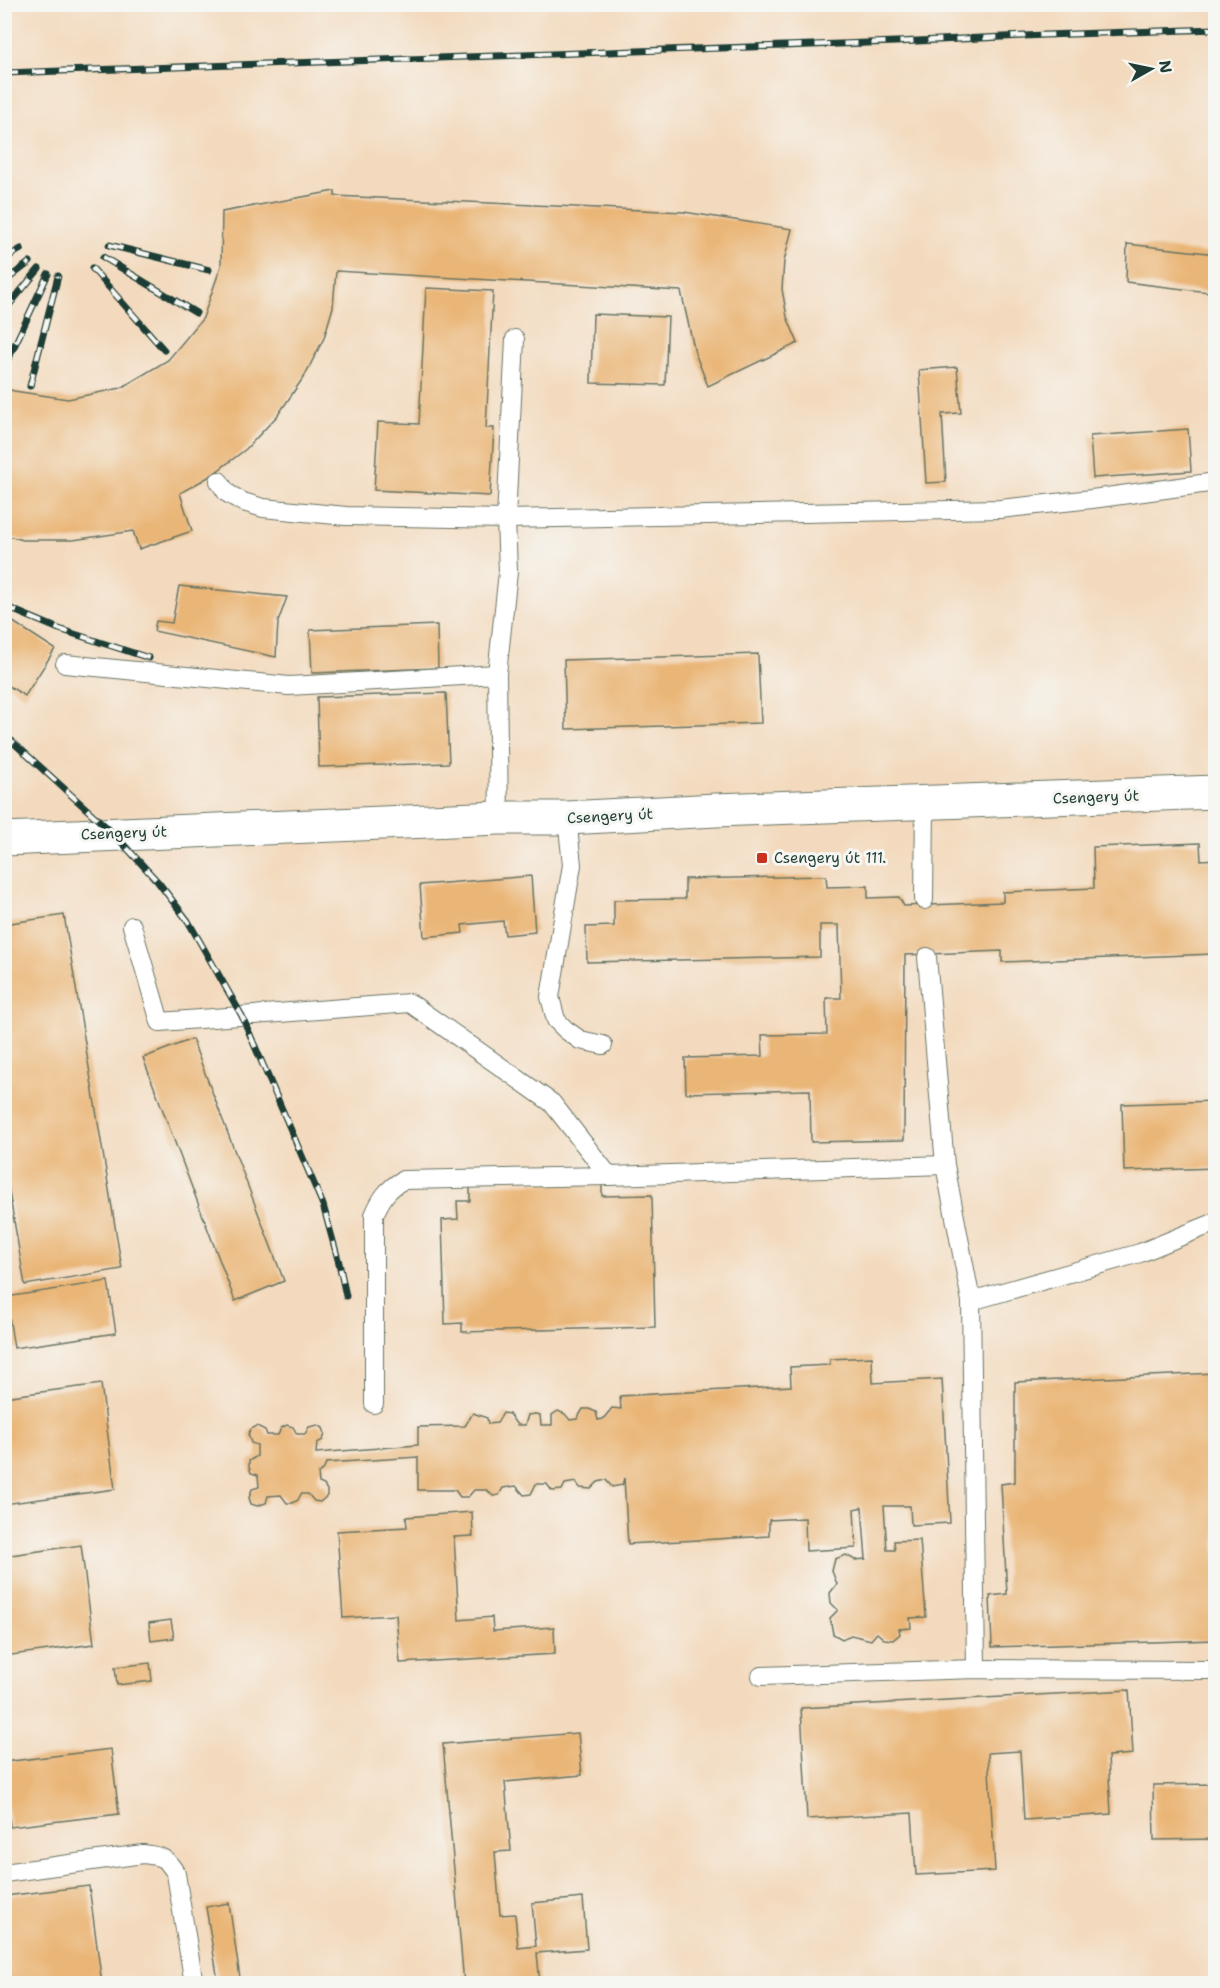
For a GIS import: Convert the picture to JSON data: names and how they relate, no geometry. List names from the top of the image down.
{
  "streets": {
    "main road": ["Csengery út"]
  },
  "places": {
    "transit": ["Csengery út 111."]
  },
  "north": "right"
}
